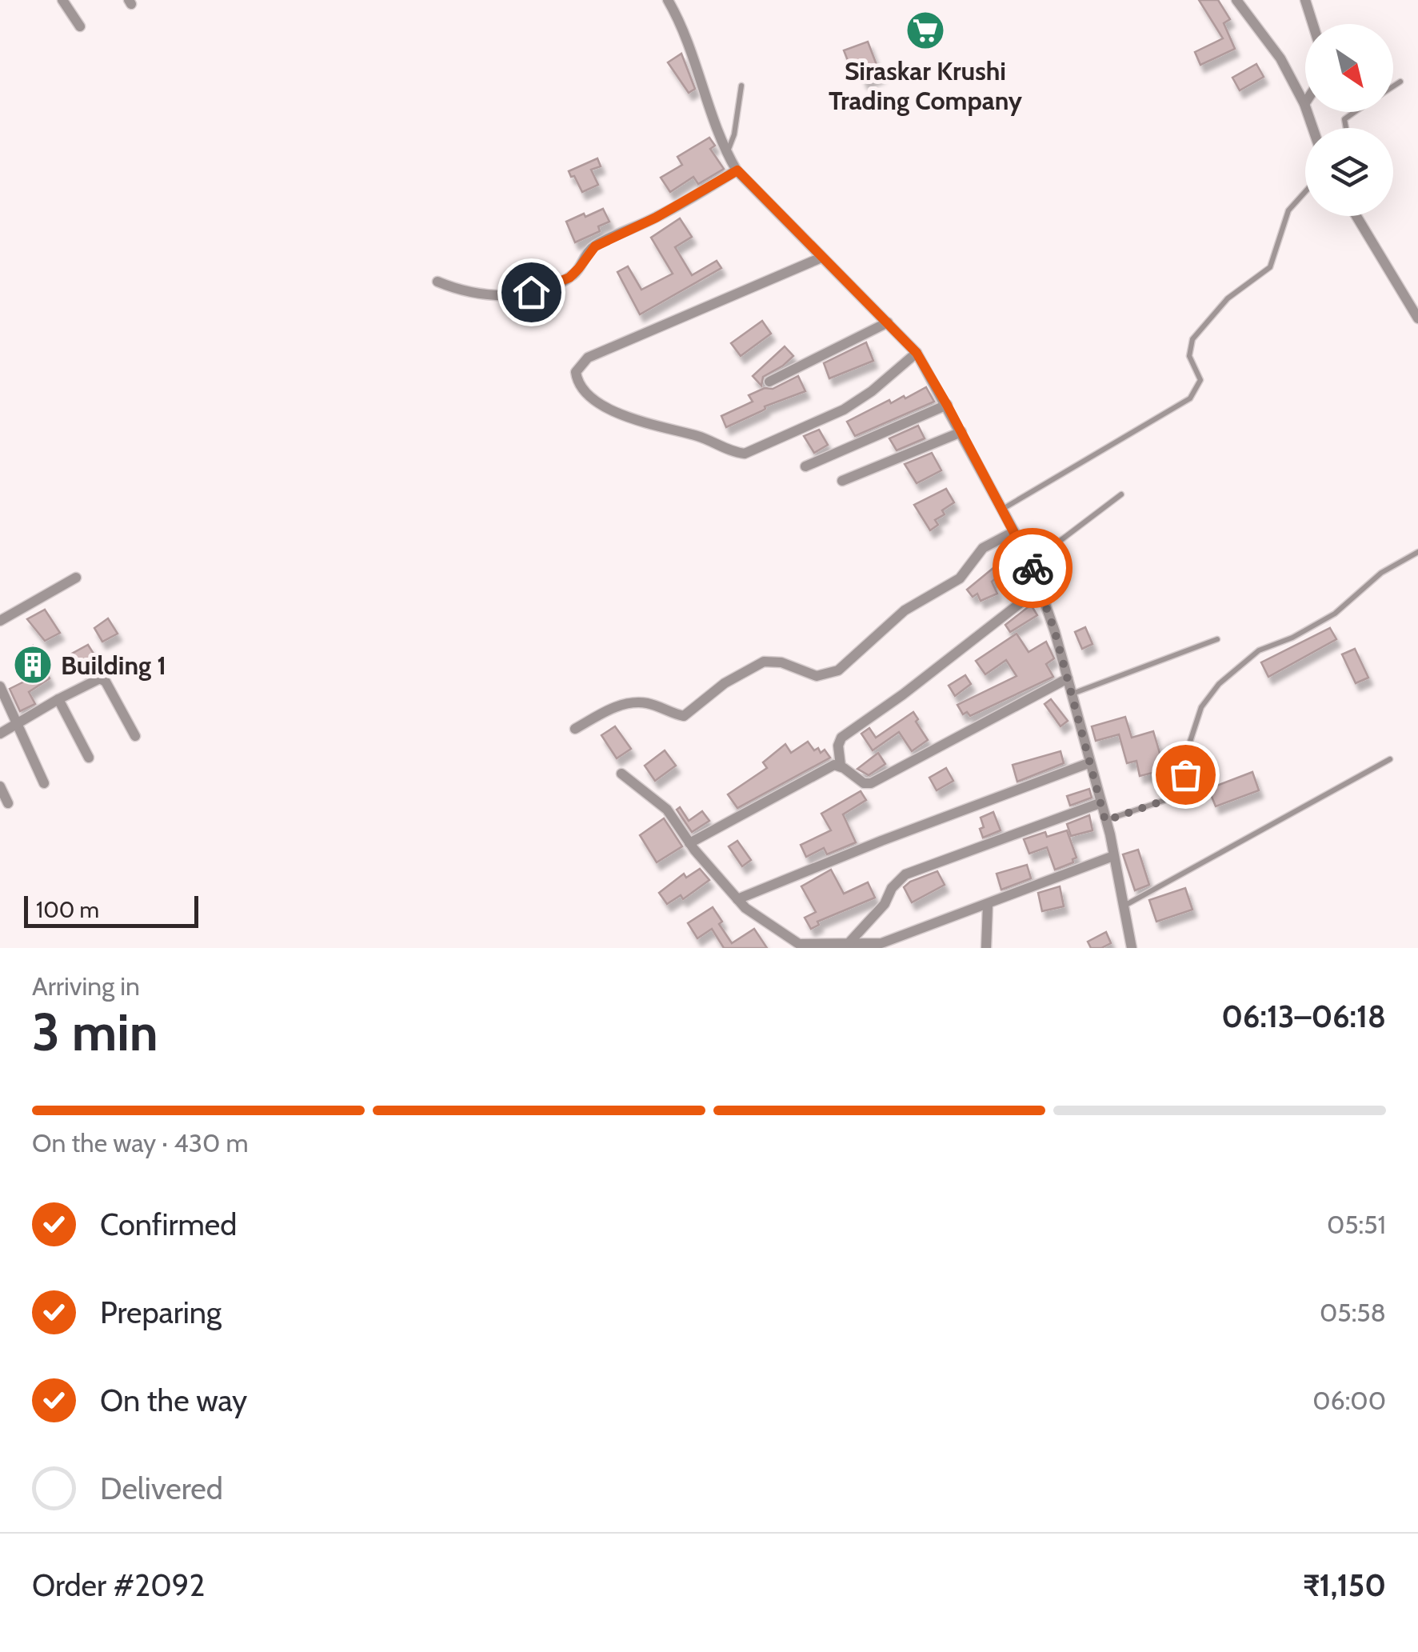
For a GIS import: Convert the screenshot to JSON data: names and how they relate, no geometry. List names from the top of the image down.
{
  "places": {
    "supermarket": ["Siraskar Krushi Trading Company"],
    "building": ["Building 1"]
  },
  "scale_bar": "100 m",
  "north": "bottom right",
  "page": {
    "scale": "100 m",
    "heading": ["3 min", "Arriving in", "06:13–06:18"],
    "panel": ["Order #2092", "₹1,150"],
    "bar": "On the way · 430 m",
    "list": [
      ["Confirmed", "05:51"],
      ["Preparing", "05:58"],
      ["On the way", "06:00"],
      "Delivered"
    ]
  }
}
